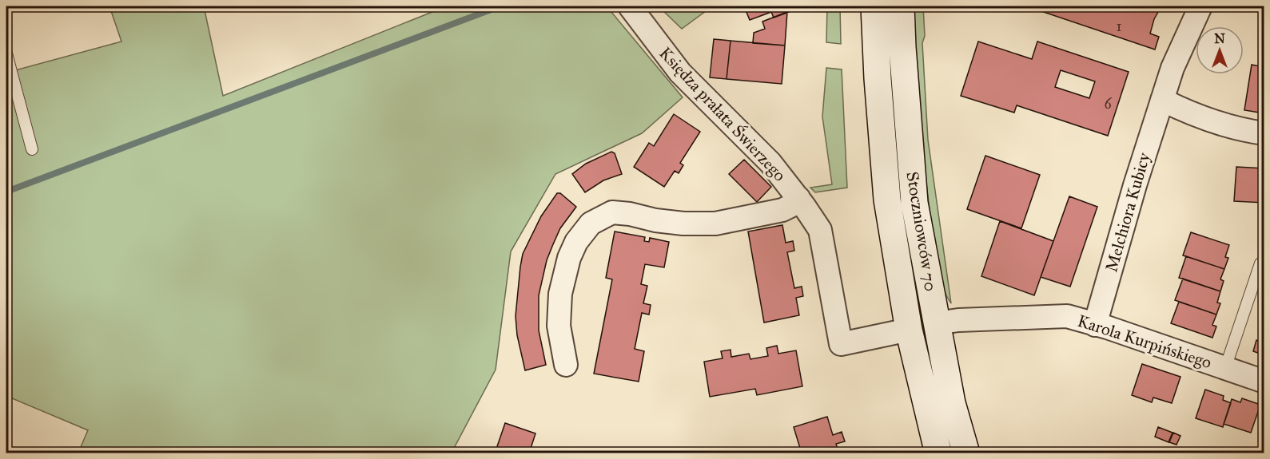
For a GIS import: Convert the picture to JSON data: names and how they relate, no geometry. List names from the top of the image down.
{
  "streets": {
    "street": [
      "Księdza prałata Świerzego",
      "Melchiora Kubicy",
      "Stoczniowców 70",
      "Karola Kurpińskiego"
    ]
  },
  "crossings": [
    ["Księdza prałata Świerzego", "Stoczniowców 70"],
    ["Melchiora Kubicy", "Karola Kurpińskiego"],
    ["Stoczniowców 70", "Karola Kurpińskiego"]
  ],
  "house_numbers": ["1", "6"],
  "north": "top"
}
